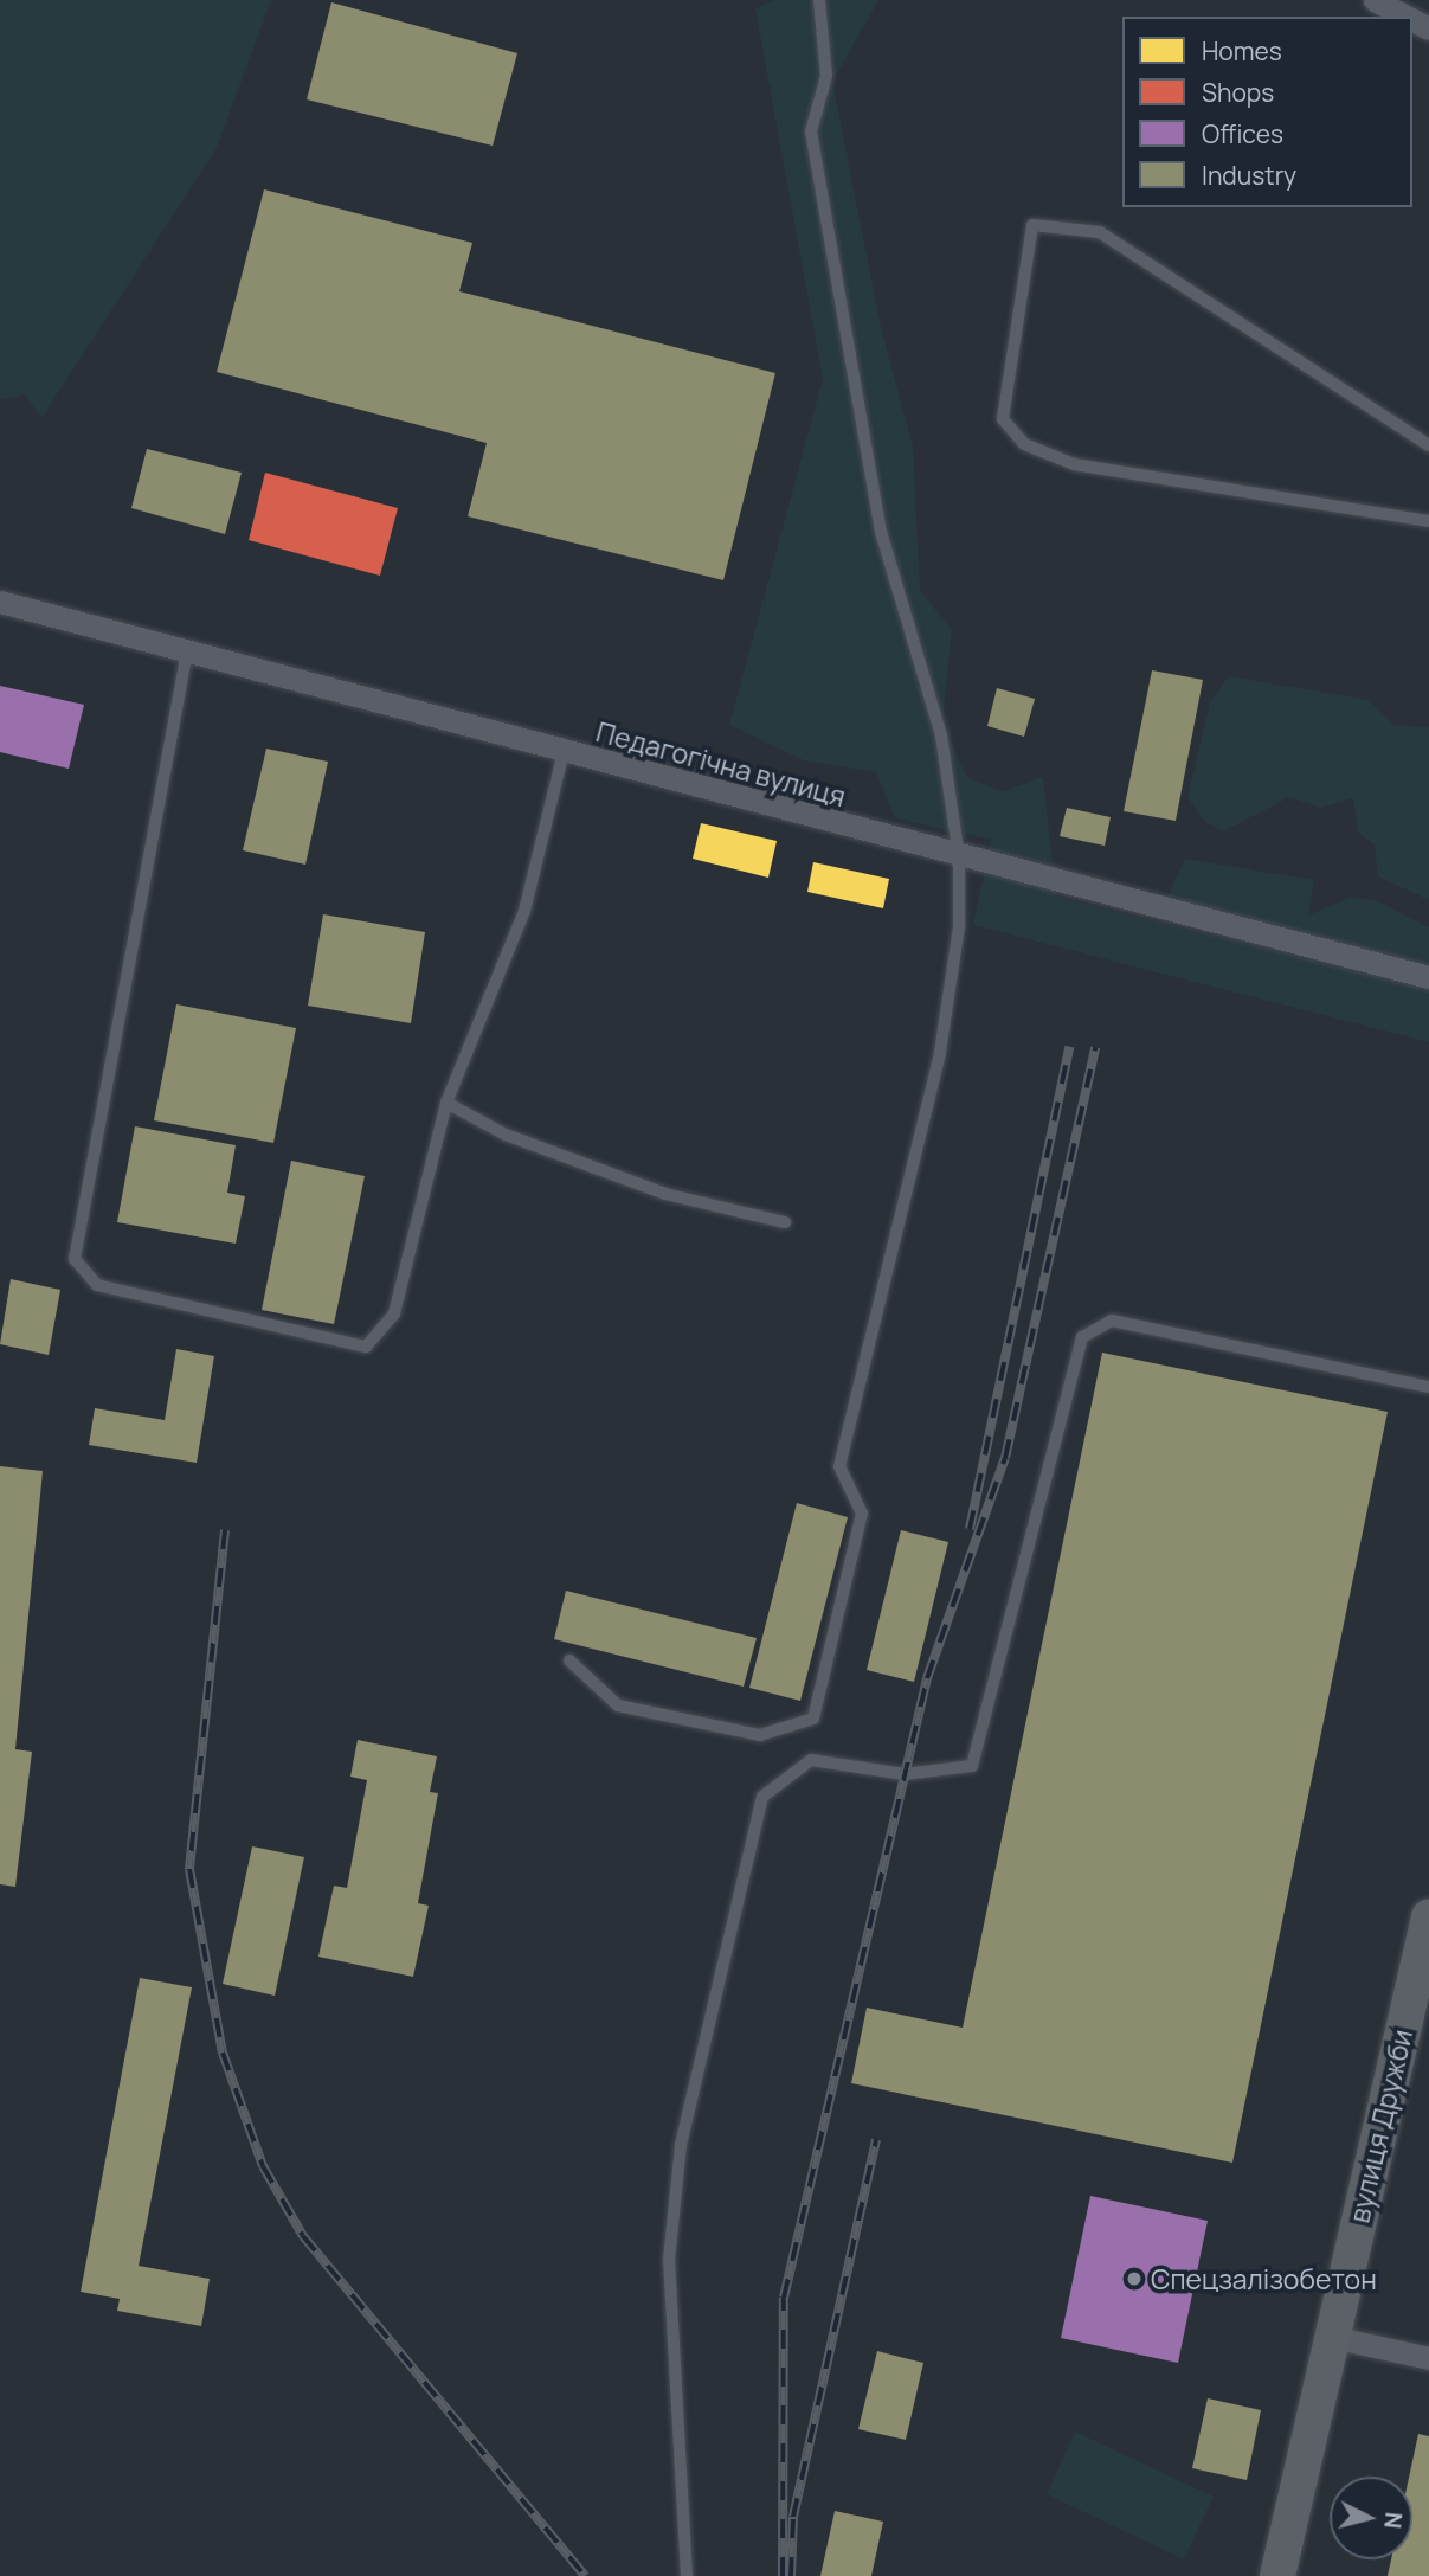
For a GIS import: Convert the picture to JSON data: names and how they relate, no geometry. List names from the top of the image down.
{
  "streets": {
    "main road": ["вулиця Дружби"],
    "street": ["Педагогічна вулиця"]
  },
  "places": ["Спецзалізобетон"],
  "legend": [
    "Homes",
    "Shops",
    "Offices",
    "Industry"
  ],
  "north": "right"
}
